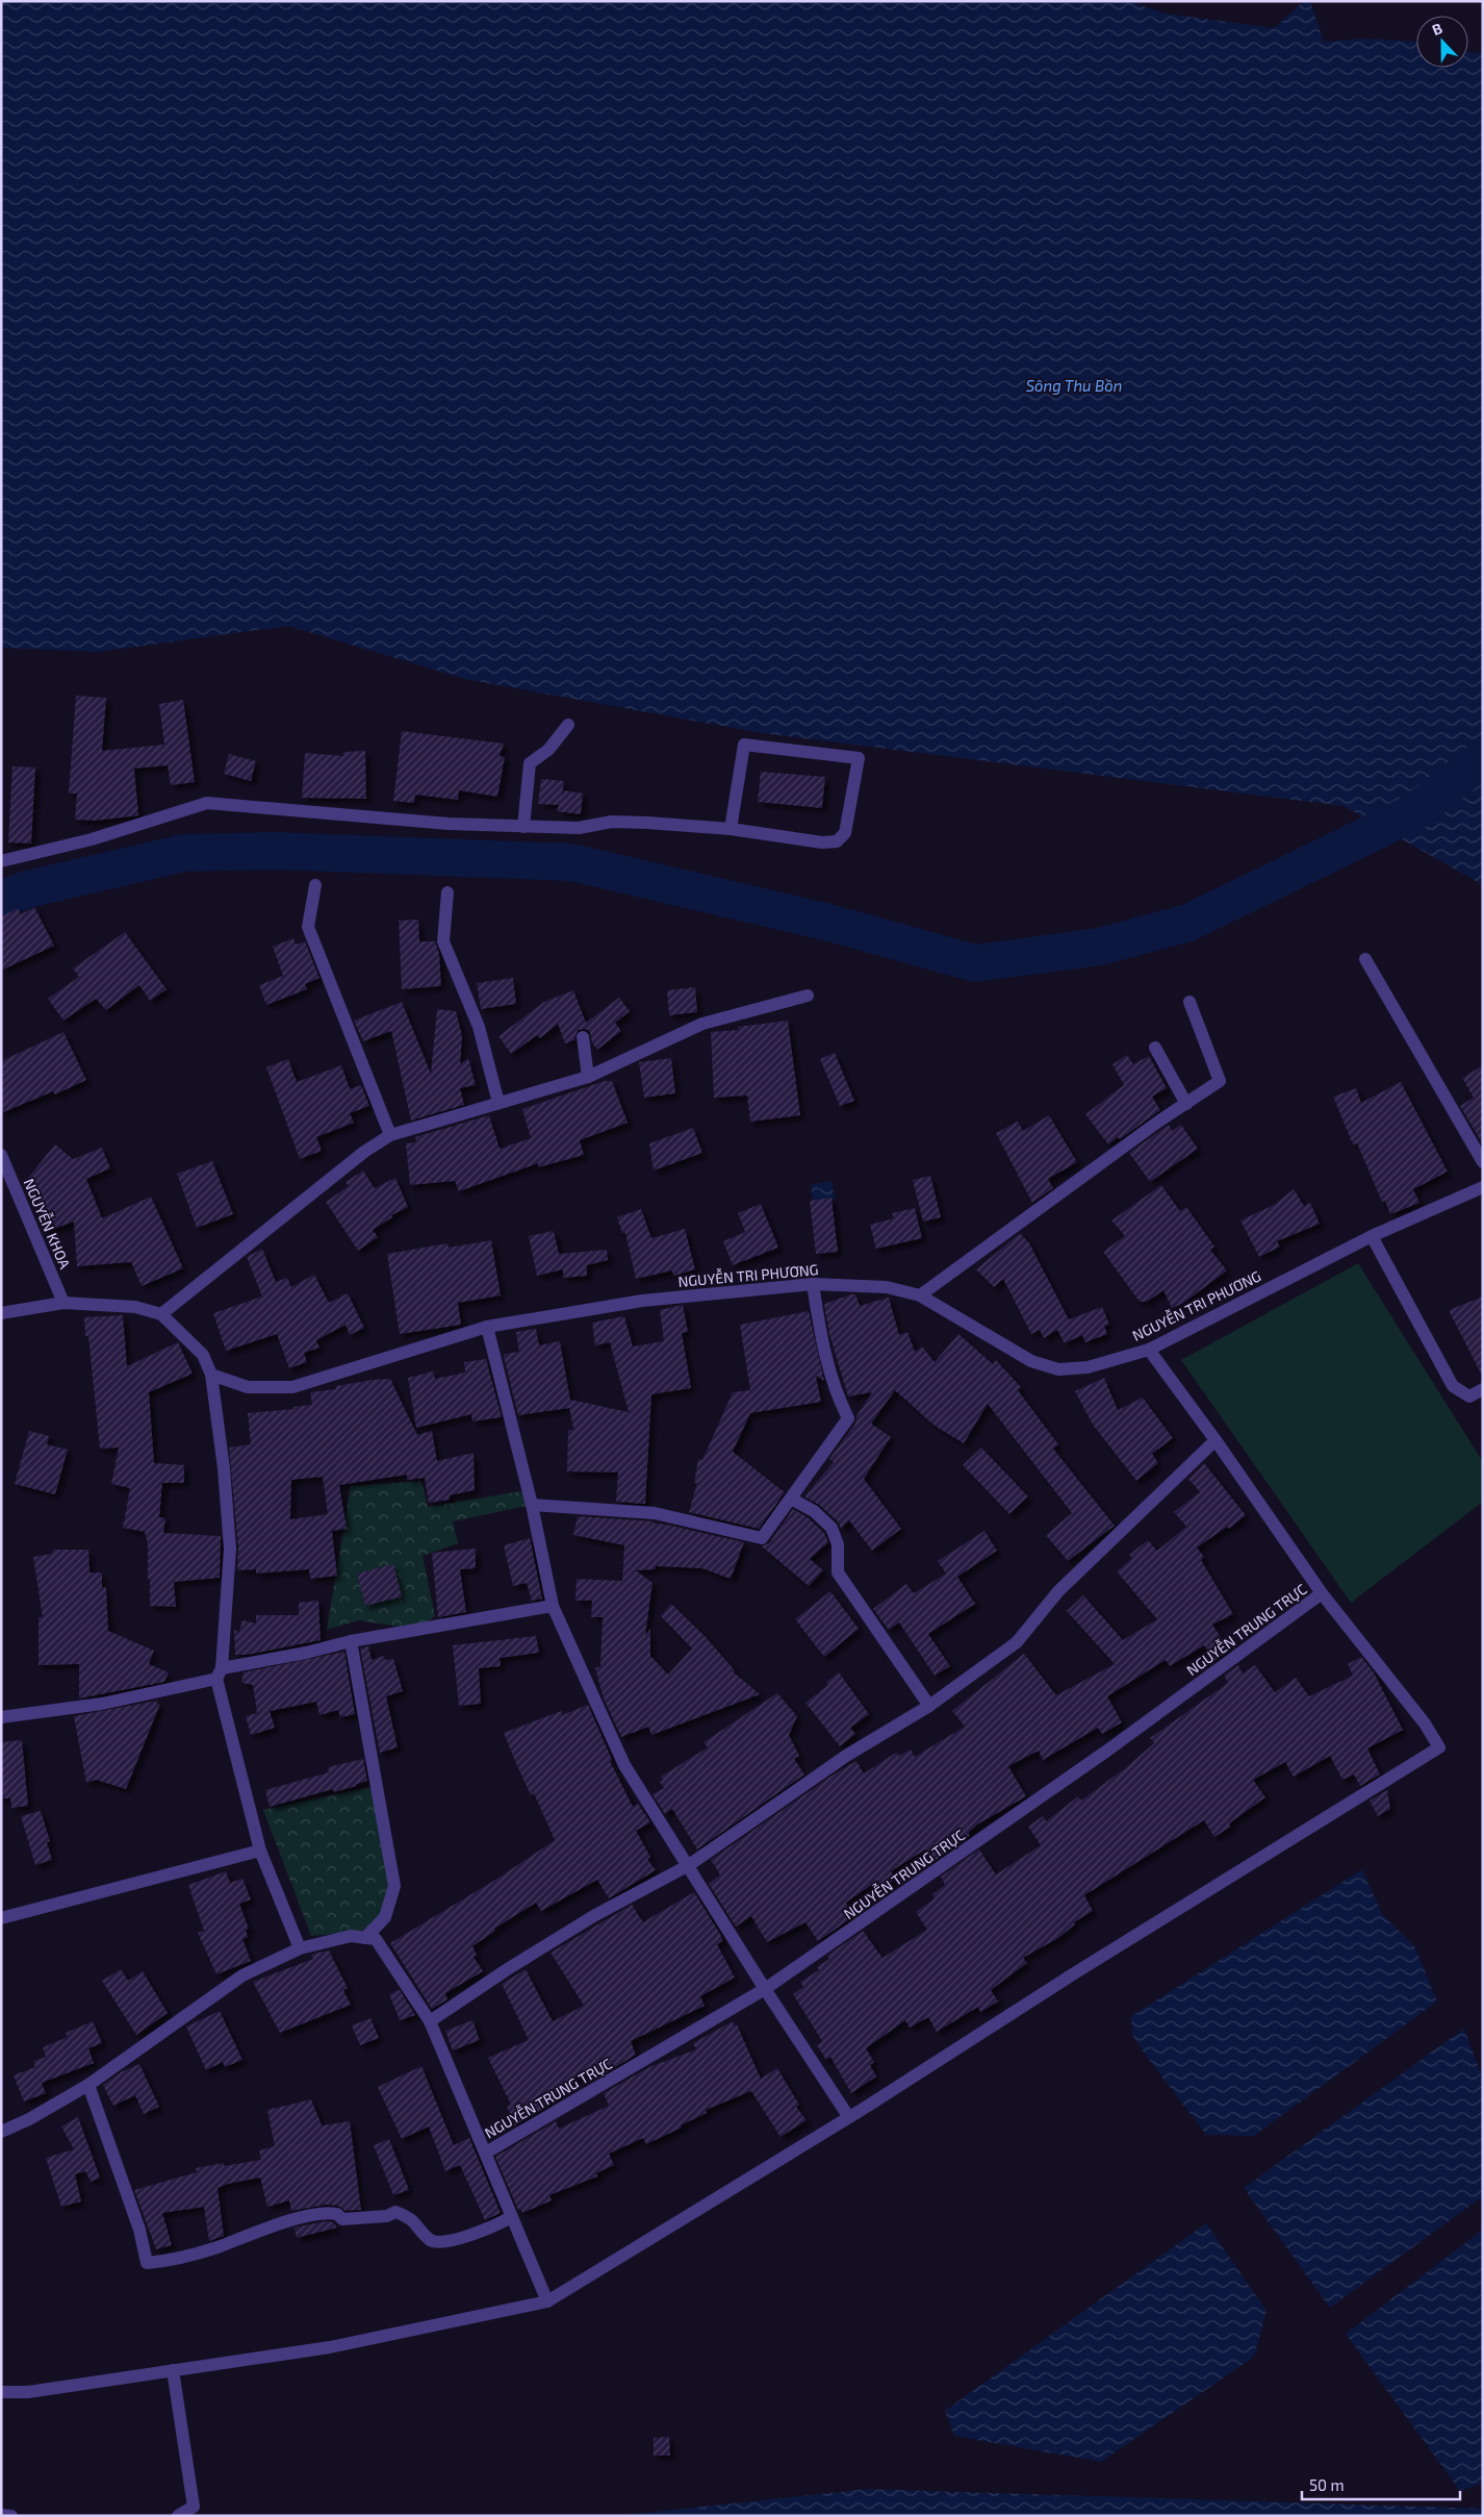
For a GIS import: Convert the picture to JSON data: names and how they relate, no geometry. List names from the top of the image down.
{
  "streets": {
    "street": ["NGUYỄN KHOA", "NGUYỄN TRI PHƯƠNG", "NGUYỄN TRUNG TRỰC"]
  },
  "water": ["Sông Thu Bồn"],
  "scale_bar": "50 m",
  "north": "top"
}
